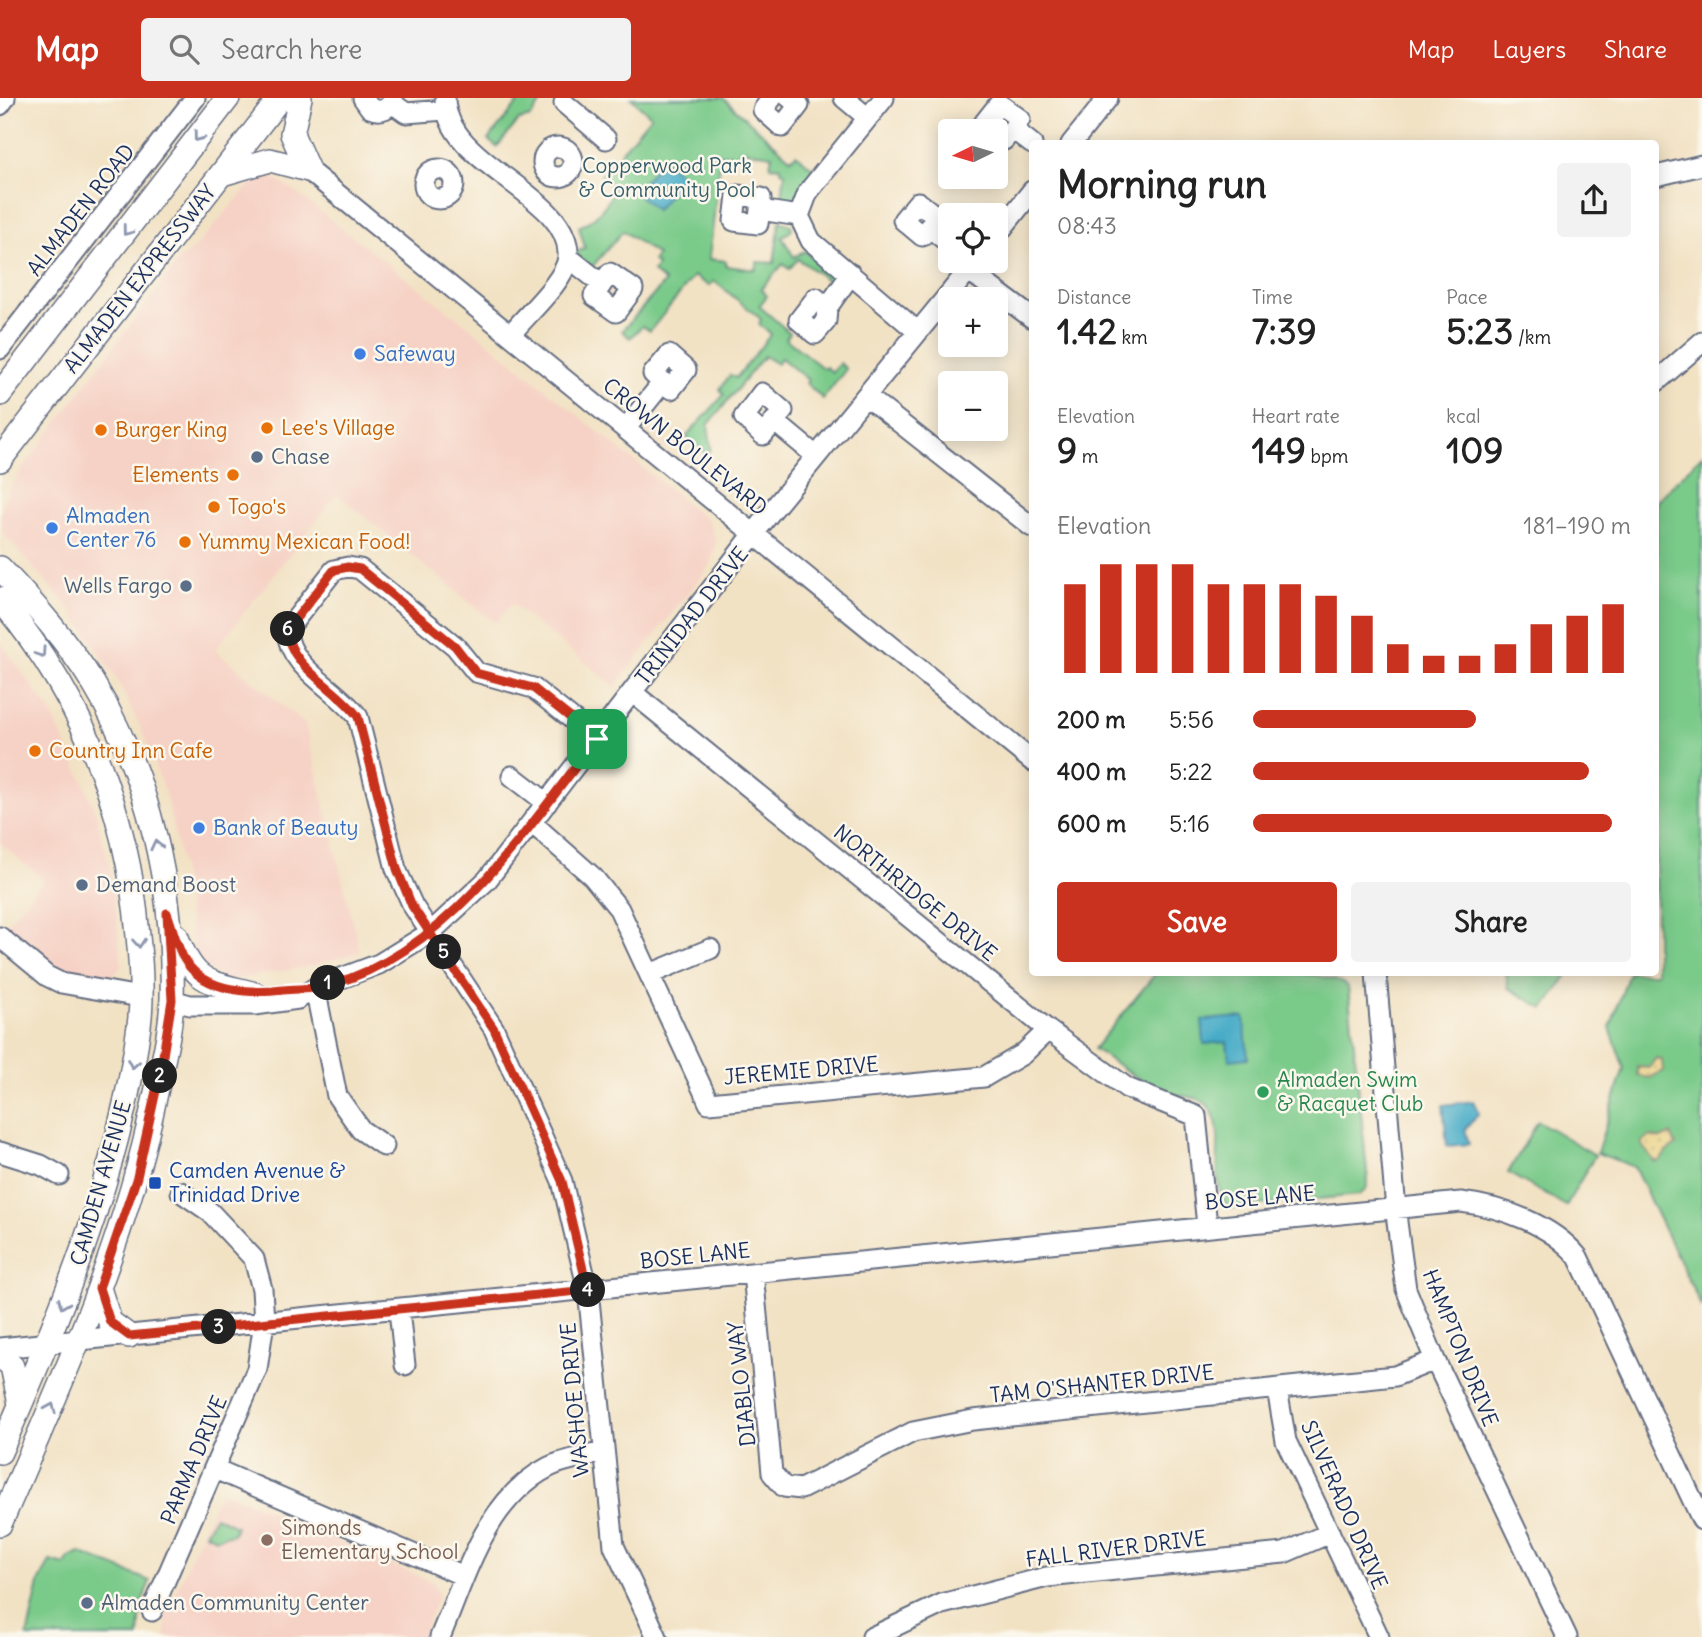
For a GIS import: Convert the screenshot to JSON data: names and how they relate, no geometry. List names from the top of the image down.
{
  "streets": {
    "main road": ["ALMADEN EXPRESSWAY", "TRINIDAD DRIVE", "CAMDEN AVENUE"],
    "street": [
      "ALMADEN ROAD",
      "CROWN BOULEVARD",
      "NORTHRIDGE DRIVE",
      "JEREMIE DRIVE",
      "BOSE LANE",
      "HAMPTON DRIVE",
      "DIABLO WAY",
      "TAM O'SHANTER DRIVE",
      "WASHOE DRIVE",
      "PARMA DRIVE",
      "SILVERADO DRIVE",
      "FALL RIVER DRIVE"
    ]
  },
  "crossings": [
    ["CROWN BOULEVARD", "TRINIDAD DRIVE"],
    ["TRINIDAD DRIVE", "NORTHRIDGE DRIVE"],
    ["TRINIDAD DRIVE", "JEREMIE DRIVE"],
    ["TRINIDAD DRIVE", "CAMDEN AVENUE"],
    ["TRINIDAD DRIVE", "WASHOE DRIVE"],
    ["NORTHRIDGE DRIVE", "JEREMIE DRIVE"],
    ["NORTHRIDGE DRIVE", "BOSE LANE"],
    ["CAMDEN AVENUE", "BOSE LANE"],
    ["BOSE LANE", "HAMPTON DRIVE"],
    ["BOSE LANE", "DIABLO WAY"],
    ["BOSE LANE", "WASHOE DRIVE"],
    ["BOSE LANE", "PARMA DRIVE"],
    ["HAMPTON DRIVE", "TAM O'SHANTER DRIVE"],
    ["DIABLO WAY", "TAM O'SHANTER DRIVE"],
    ["TAM O'SHANTER DRIVE", "SILVERADO DRIVE"],
    ["SILVERADO DRIVE", "FALL RIVER DRIVE"]
  ],
  "parks": ["Copperwood Park & Community Pool"],
  "places": {
    "other": [
      "Safeway",
      "Lee's Village",
      "Burger King",
      "Chase",
      "Elements",
      "Togo's",
      "Almaden Center 76",
      "Yummy Mexican Food!",
      "Wells Fargo",
      "Country Inn Cafe",
      "Bank of Beauty",
      "Demand Boost",
      "Almaden Swim & Racquet Club",
      "Simonds Elementary School",
      "Almaden Community Center"
    ],
    "transit": ["Camden Avenue & Trinidad Drive"]
  },
  "north": "left",
  "page": {
    "header": "Map",
    "search": "Search here",
    "nav": ["Map", "Layers", "Share"],
    "map_buttons": ["+", "−"],
    "heading": ["Morning run", "08:43"],
    "stats": [
      ["Distance", "1.42 km"],
      ["Time", "7:39"],
      ["Pace", "5:23 /km"],
      ["Elevation", "9 m"],
      ["Heart rate", "149 bpm"],
      ["kcal", "109"]
    ],
    "chart": ["Elevation", "181–190 m"],
    "pins": [
      "6",
      "5",
      "1",
      "2",
      "4",
      "3"
    ],
    "list": [
      {
        "name": "200 m",
        "note": "5:56"
      },
      {
        "name": "400 m",
        "note": "5:22"
      },
      {
        "name": "600 m",
        "note": "5:16"
      }
    ],
    "buttons": ["Save", "Share"]
  }
}
